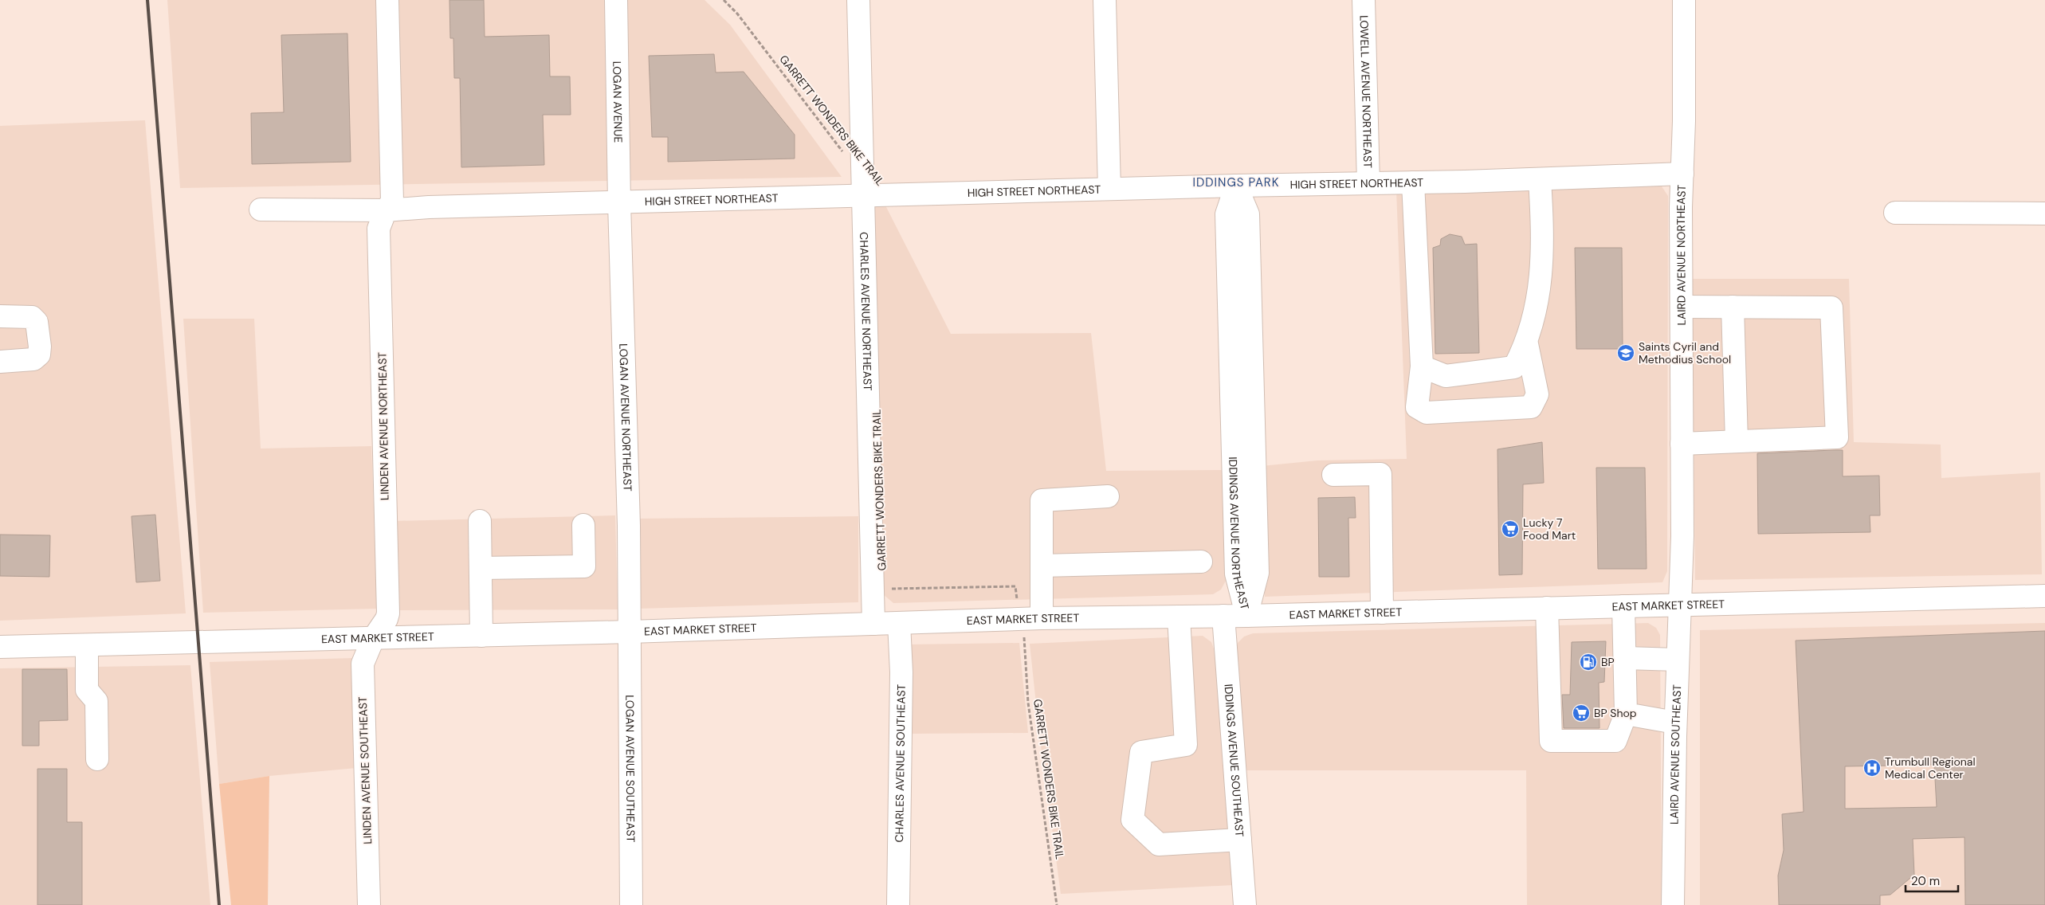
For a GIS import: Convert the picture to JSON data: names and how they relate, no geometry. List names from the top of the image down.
{
  "streets": {
    "street": [
      "LOWELL AVENUE NORTHEAST",
      "LOGAN AVENUE",
      "HIGH STREET NORTHEAST",
      "LAIRD AVENUE NORTHEAST",
      "CHARLES AVENUE NORTHEAST",
      "LOGAN AVENUE NORTHEAST",
      "LINDEN AVENUE NORTHEAST",
      "IDDINGS AVENUE NORTHEAST",
      "EAST MARKET STREET",
      "LAIRD AVENUE SOUTHEAST",
      "IDDINGS AVENUE SOUTHEAST",
      "CHARLES AVENUE SOUTHEAST",
      "LOGAN AVENUE SOUTHEAST",
      "LINDEN AVENUE SOUTHEAST"
    ],
    "path": ["GARRETT WONDERS BIKE TRAIL"]
  },
  "crossings": [
    ["LOWELL AVENUE NORTHEAST", "HIGH STREET NORTHEAST"],
    ["LOGAN AVENUE", "HIGH STREET NORTHEAST"],
    ["LOGAN AVENUE", "LOGAN AVENUE NORTHEAST"],
    ["GARRETT WONDERS BIKE TRAIL", "HIGH STREET NORTHEAST"],
    ["GARRETT WONDERS BIKE TRAIL", "CHARLES AVENUE NORTHEAST"],
    ["GARRETT WONDERS BIKE TRAIL", "EAST MARKET STREET"],
    ["HIGH STREET NORTHEAST", "LAIRD AVENUE NORTHEAST"],
    ["HIGH STREET NORTHEAST", "CHARLES AVENUE NORTHEAST"],
    ["HIGH STREET NORTHEAST", "LOGAN AVENUE NORTHEAST"],
    ["HIGH STREET NORTHEAST", "LINDEN AVENUE NORTHEAST"],
    ["HIGH STREET NORTHEAST", "IDDINGS AVENUE NORTHEAST"],
    ["LAIRD AVENUE NORTHEAST", "EAST MARKET STREET"],
    ["LAIRD AVENUE NORTHEAST", "LAIRD AVENUE SOUTHEAST"],
    ["CHARLES AVENUE NORTHEAST", "EAST MARKET STREET"],
    ["LOGAN AVENUE NORTHEAST", "EAST MARKET STREET"],
    ["LOGAN AVENUE NORTHEAST", "LOGAN AVENUE SOUTHEAST"],
    ["LINDEN AVENUE NORTHEAST", "EAST MARKET STREET"],
    ["LINDEN AVENUE NORTHEAST", "LINDEN AVENUE SOUTHEAST"],
    ["IDDINGS AVENUE NORTHEAST", "EAST MARKET STREET"],
    ["EAST MARKET STREET", "LAIRD AVENUE SOUTHEAST"],
    ["EAST MARKET STREET", "IDDINGS AVENUE SOUTHEAST"],
    ["EAST MARKET STREET", "CHARLES AVENUE SOUTHEAST"],
    ["EAST MARKET STREET", "LOGAN AVENUE SOUTHEAST"],
    ["EAST MARKET STREET", "LINDEN AVENUE SOUTHEAST"]
  ],
  "districts": ["IDDINGS PARK"],
  "places": {
    "school or university": ["Saints Cyril and Methodius School"],
    "supermarket": ["Lucky 7 Food Mart", "BP Shop"],
    "fuel station": ["BP"],
    "hospital": ["Trumbull Regional Medical Center"]
  },
  "scale_bar": "20 m"
}
